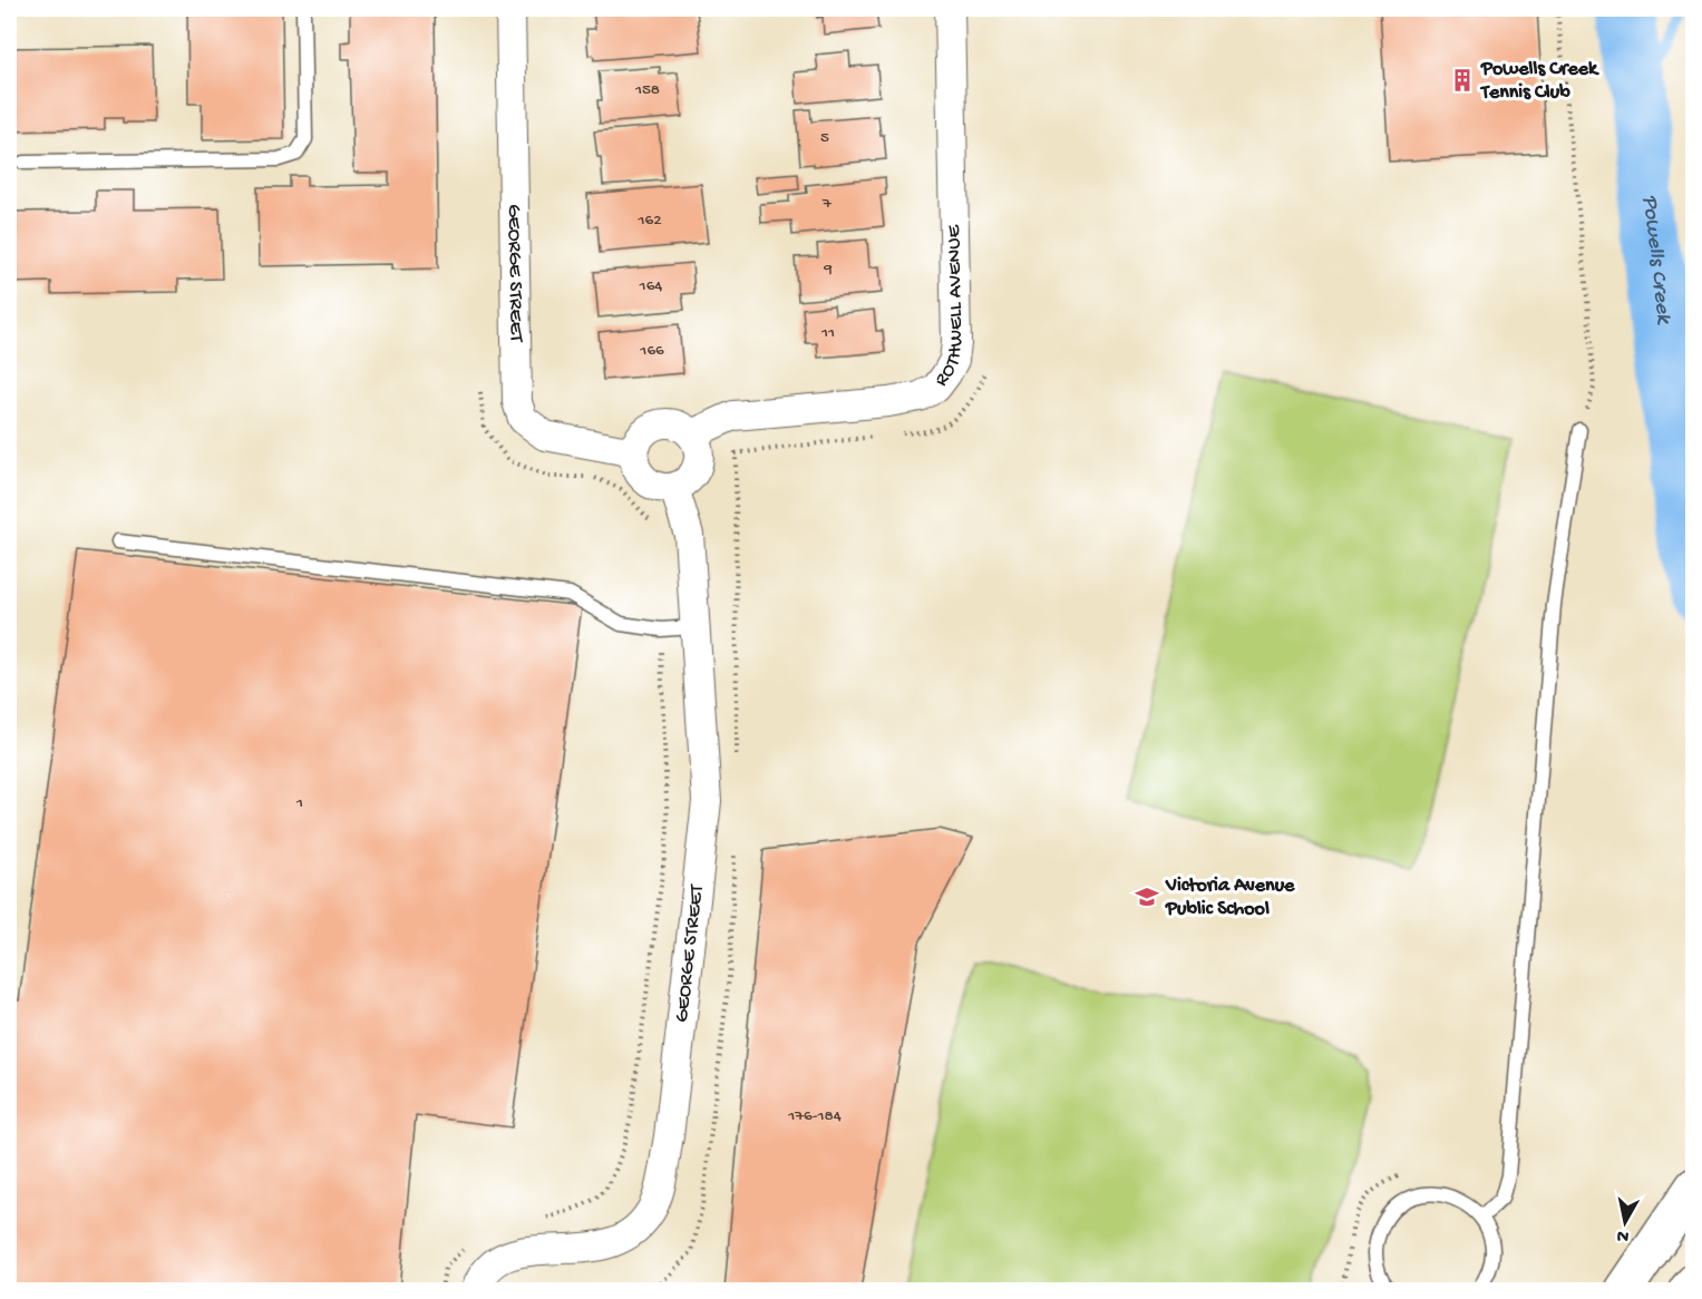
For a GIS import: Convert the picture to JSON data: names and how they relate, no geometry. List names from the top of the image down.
{
  "streets": {
    "street": ["GEORGE STREET", "ROTHWELL AVENUE"]
  },
  "crossings": [
    ["GEORGE STREET", "ROTHWELL AVENUE"]
  ],
  "water": ["Powells Creek"],
  "places": {
    "building": ["Powells Creek Tennis Club"],
    "school or university": ["Victoria Avenue Public School"]
  },
  "house_numbers": [
    "158",
    "5",
    "7",
    "162",
    "9",
    "164",
    "11",
    "166",
    "1",
    "176-184"
  ],
  "north": "bottom"
}
